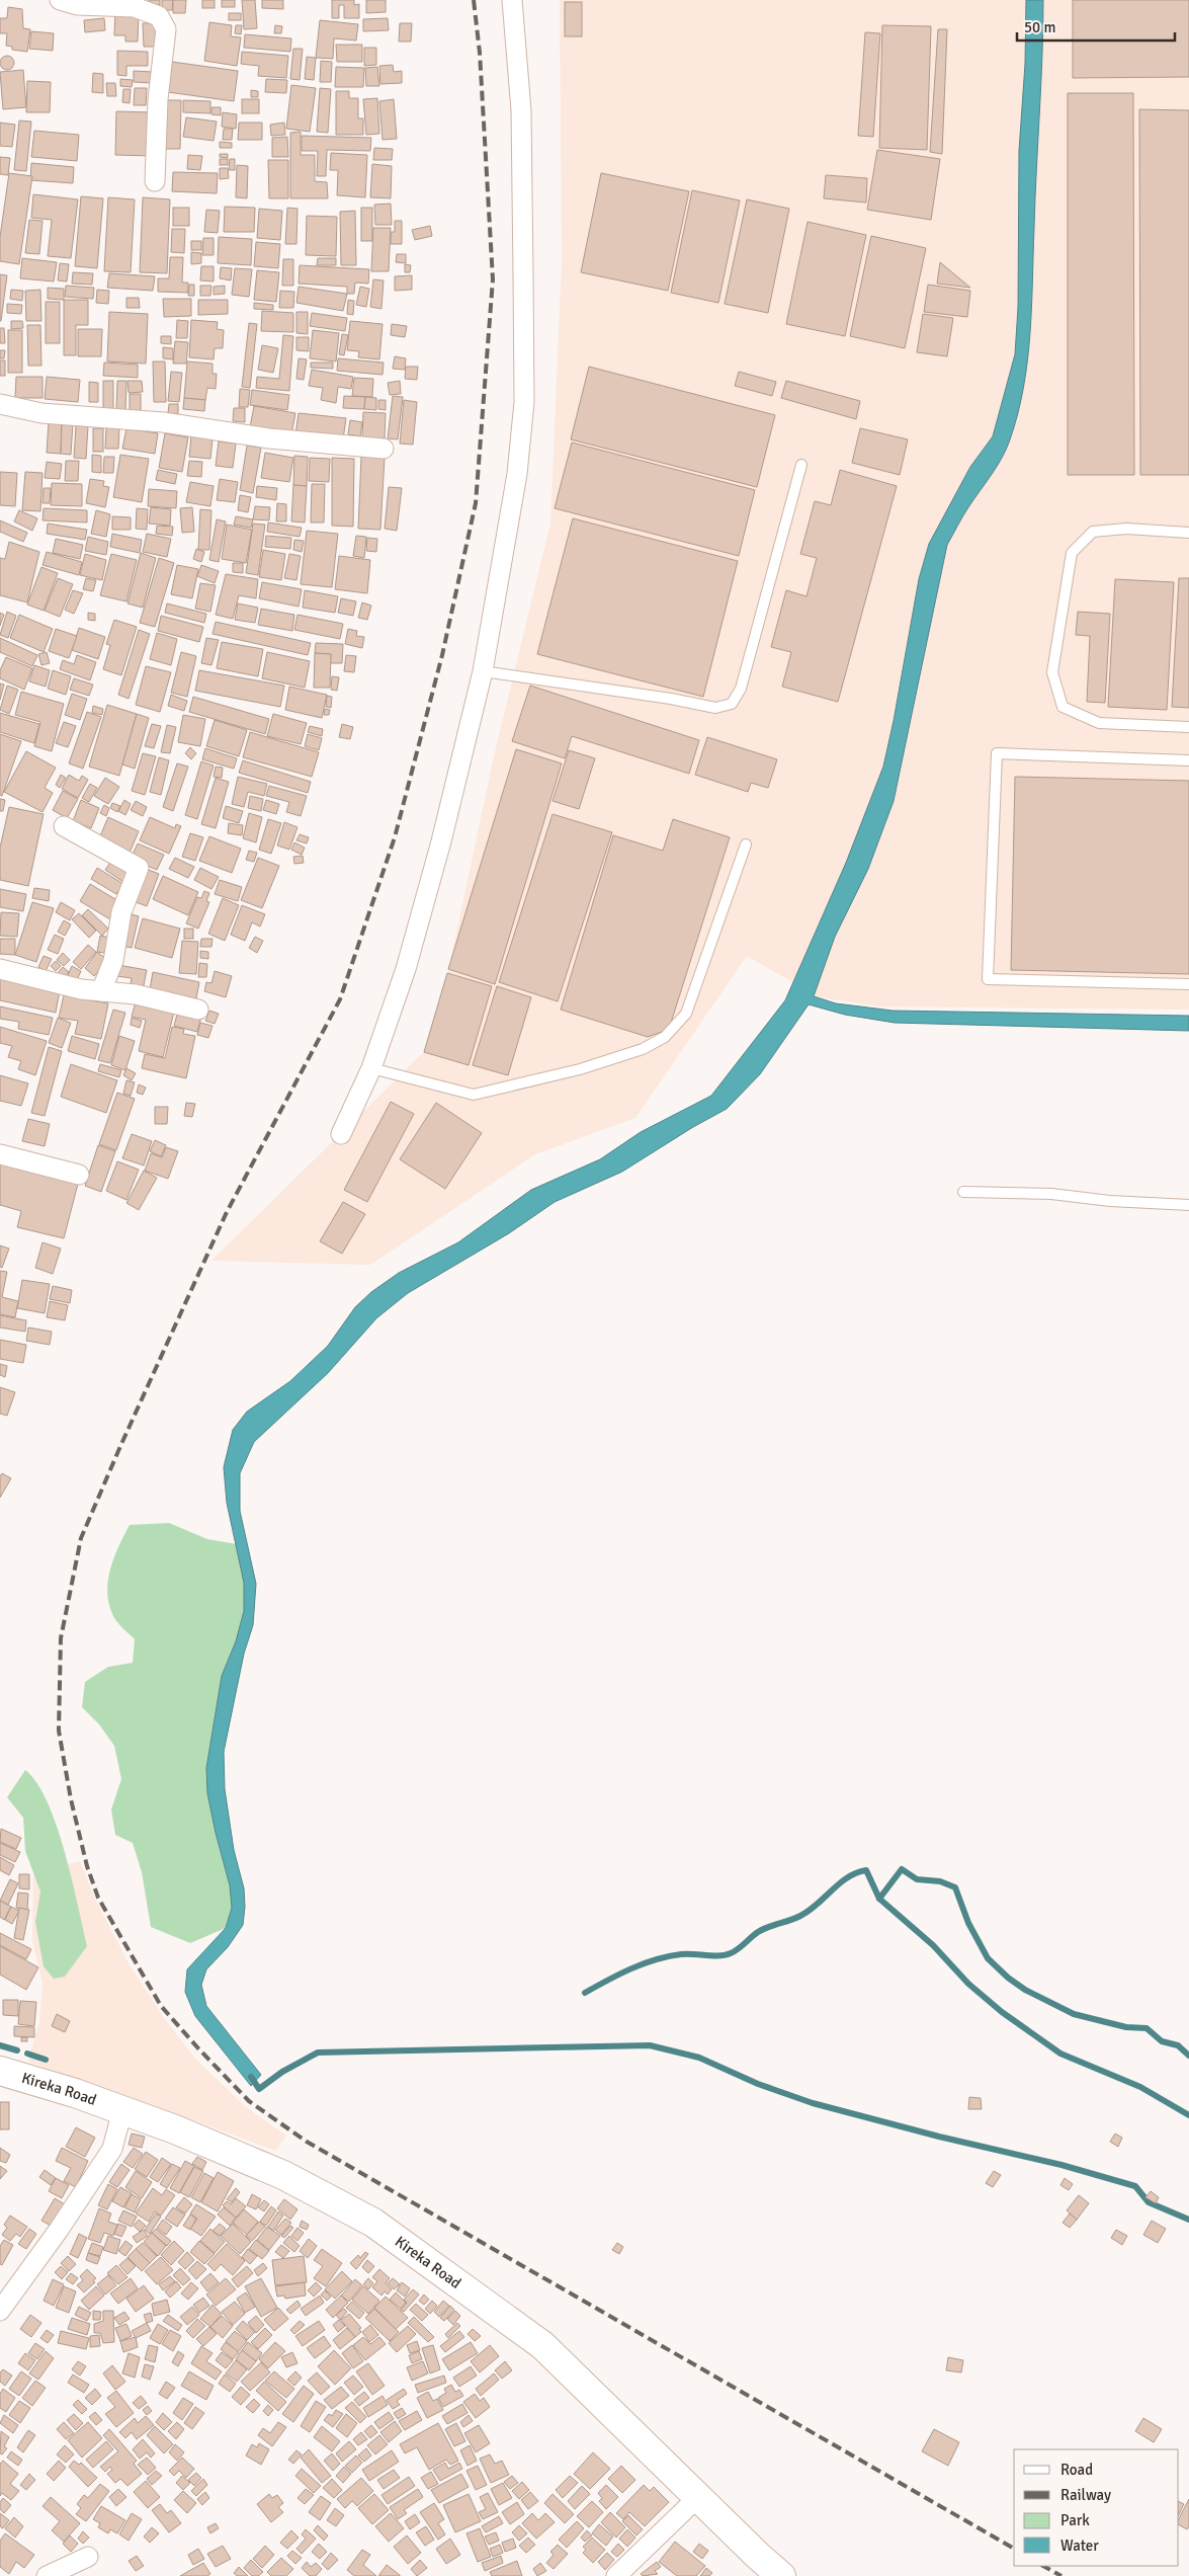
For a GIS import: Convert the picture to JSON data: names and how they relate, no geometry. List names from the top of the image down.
{
  "streets": {
    "main road": ["Kireka Road"]
  },
  "legend": [
    "Road",
    "Railway",
    "Park",
    "Water"
  ],
  "scale_bar": "50 m"
}
